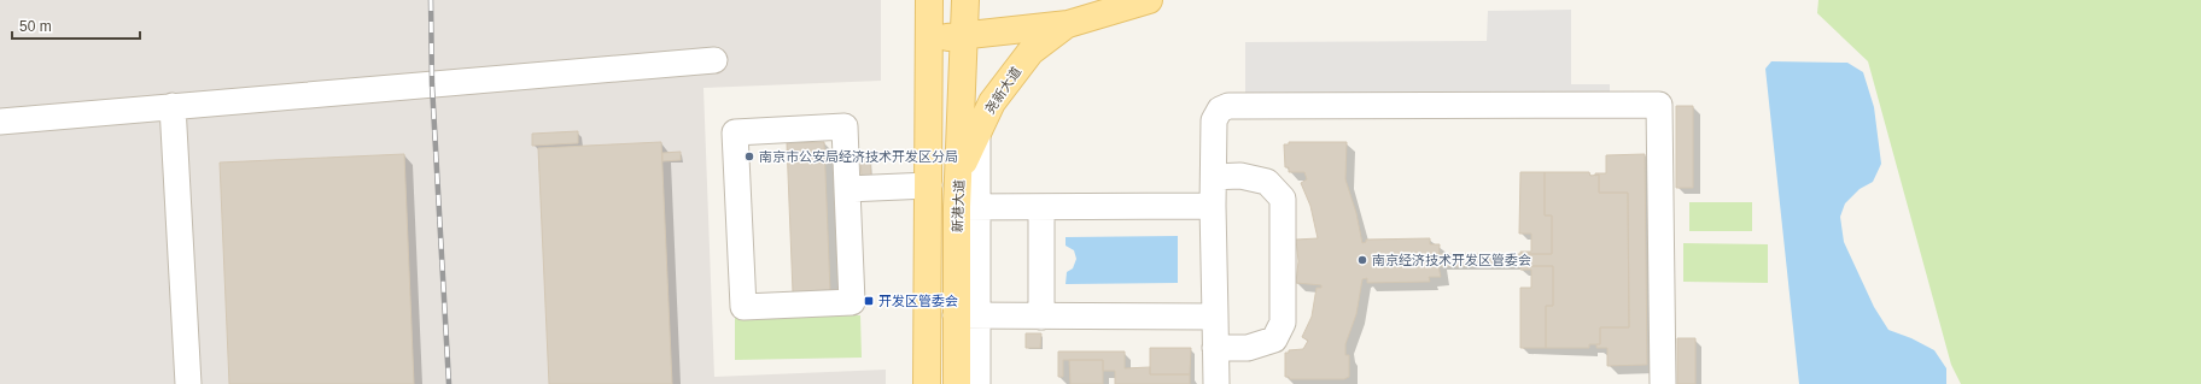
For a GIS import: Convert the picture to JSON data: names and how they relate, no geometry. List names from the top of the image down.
{
  "streets": {
    "main road": ["尧新大道", "新港大道"]
  },
  "crossings": [
    ["尧新大道", "新港大道"]
  ],
  "places": {
    "other": ["南京市公安局经济技术开发区分局", "南京经济技术开发区管委会"],
    "transit": ["开发区管委会"]
  },
  "scale_bar": "50 m"
}
